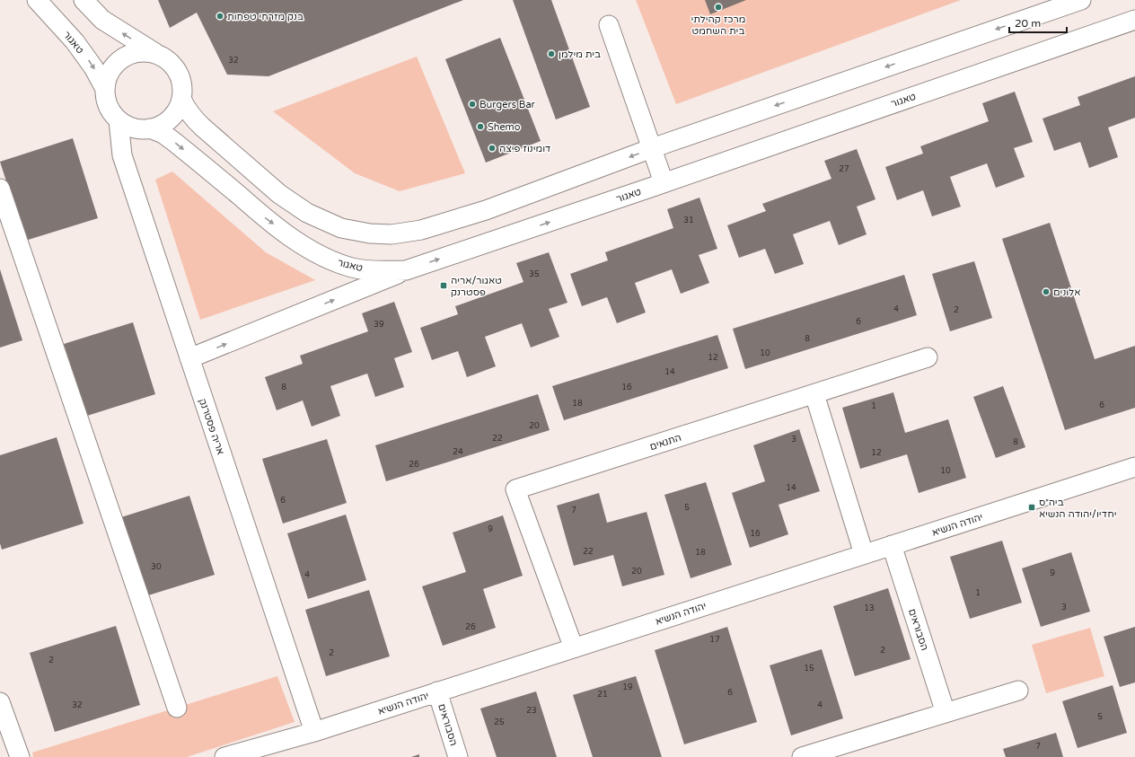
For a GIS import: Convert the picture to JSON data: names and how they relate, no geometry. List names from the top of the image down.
{
  "streets": {
    "street": [
      "טאגור",
      "אריה פסטרנק",
      "התנאים",
      "יהודה הנשיא",
      "הסבוראים"
    ]
  },
  "crossings": [
    ["טאגור", "אריה פסטרנק"],
    ["אריה פסטרנק", "יהודה הנשיא"],
    ["התנאים", "יהודה הנשיא"],
    ["יהודה הנשיא", "הסבוראים"]
  ],
  "one_way": ["טאגור"],
  "places": {
    "other": [
      "מרכז קהילתי בית השחמט",
      "בנק מזרחי טפחות",
      "בית מילמן",
      "Burgers Bar",
      "Shemo",
      "דומינוז פיצה",
      "אלונים"
    ],
    "transit": ["טאגור/אריה פסטרנק", "ביה״ס יחדיו/יהודה הנשיא"]
  },
  "house_numbers": [
    "32",
    "27",
    "31",
    "35",
    "4",
    "2",
    "6",
    "39",
    "8",
    "10",
    "12",
    "14",
    "8",
    "16",
    "18",
    "6",
    "1",
    "20",
    "22",
    "3",
    "8",
    "24",
    "12",
    "26",
    "10",
    "14",
    "6",
    "5",
    "7",
    "9",
    "16",
    "22",
    "18",
    "30",
    "20",
    "9",
    "4",
    "1",
    "3",
    "13",
    "26",
    "17",
    "2",
    "2",
    "2",
    "15",
    "19",
    "6",
    "21",
    "32",
    "4",
    "23",
    "5",
    "25",
    "7"
  ],
  "scale_bar": "20 m"
}
